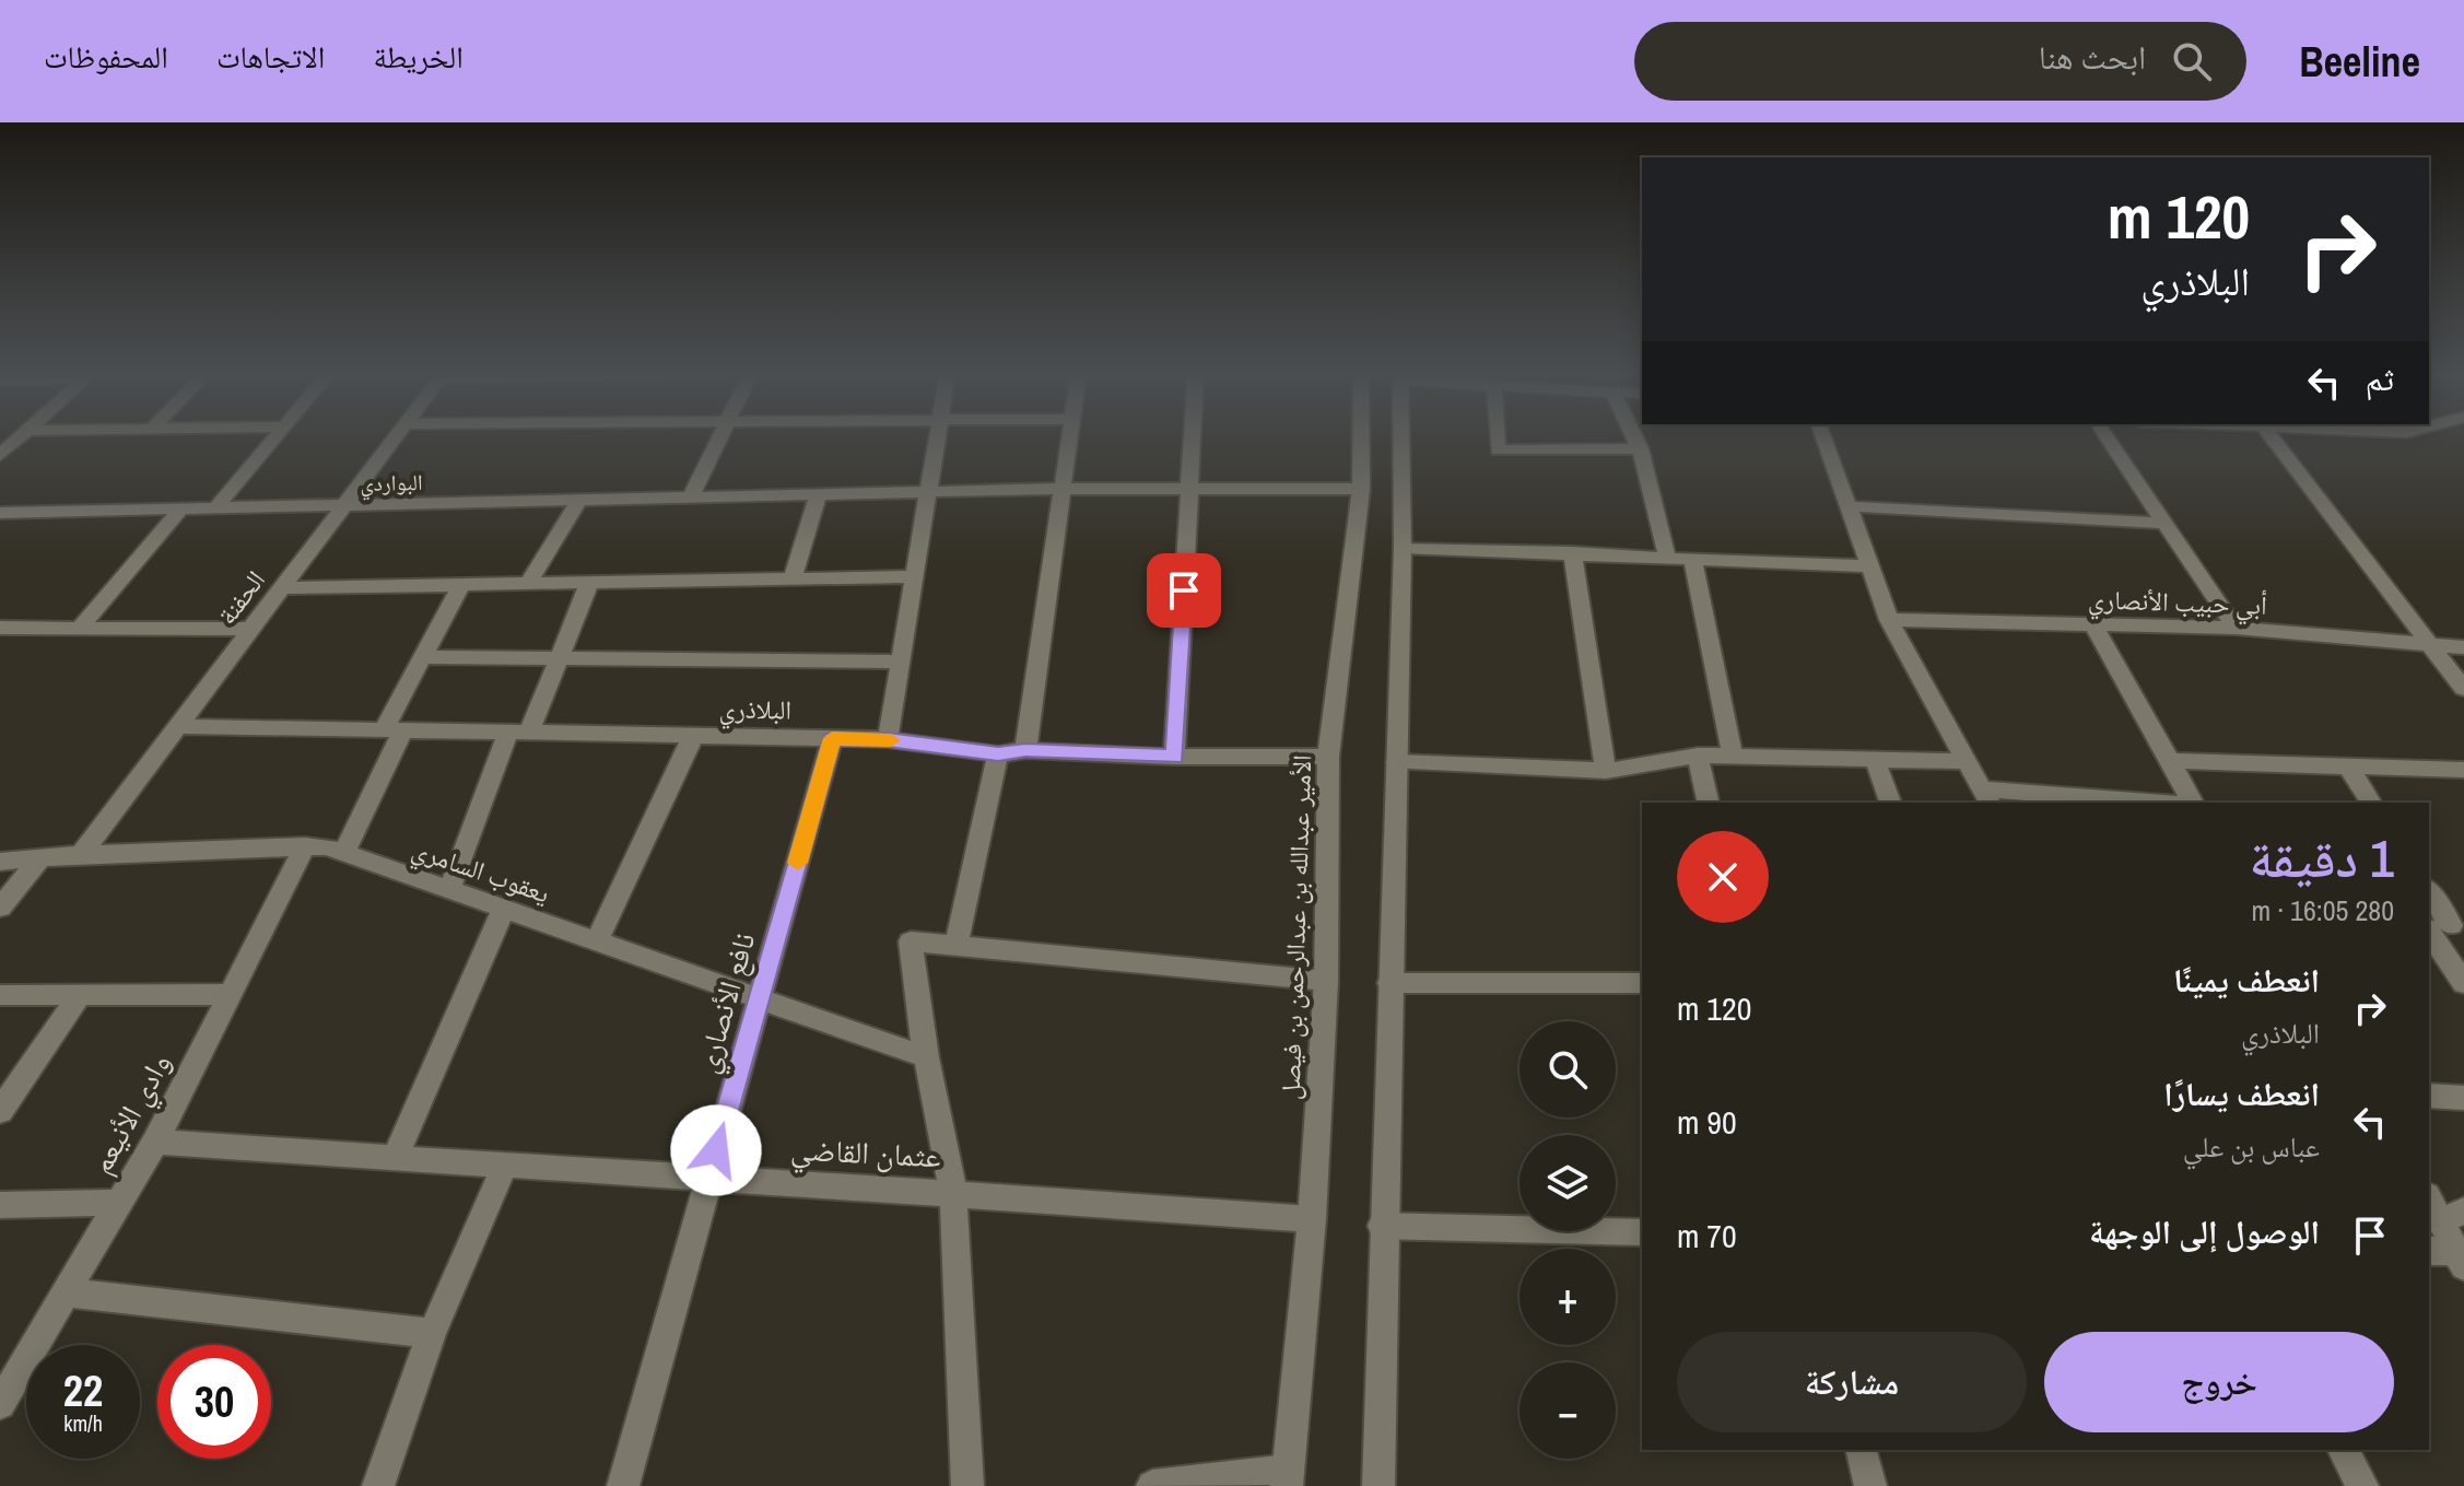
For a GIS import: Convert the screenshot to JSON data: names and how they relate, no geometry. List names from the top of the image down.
{
  "streets": {
    "street": [
      "البواردي",
      "الحفنة",
      "أبي حبيب الأنصاري",
      "البلاذري",
      "يعقوب السامري",
      "الأمير عبدالله بن عبدالرحمن بن فيصل",
      "نافع الأنصاري",
      "وادي الأنيعم",
      "عثمان القاضي"
    ]
  },
  "crossings": [
    ["البواردي", "الحفنة"],
    ["البواردي", "الأمير عبدالله بن عبدالرحمن بن فيصل"],
    ["الحفنة", "البلاذري"],
    ["الحفنة", "يعقوب السامري"],
    ["البلاذري", "الأمير عبدالله بن عبدالرحمن بن فيصل"],
    ["البلاذري", "نافع الأنصاري"],
    ["يعقوب السامري", "نافع الأنصاري"],
    ["يعقوب السامري", "وادي الأنيعم"],
    ["الأمير عبدالله بن عبدالرحمن بن فيصل", "عثمان القاضي"],
    ["نافع الأنصاري", "عثمان القاضي"],
    ["وادي الأنيعم", "عثمان القاضي"]
  ],
  "page": {
    "header": "Beeline",
    "search": "ابحث هنا",
    "nav": ["الخريطة", "الاتجاهات", "المحفوظات"],
    "turn": ["120 m", "البلاذري"],
    "then": "ثم",
    "heading": ["1 دقيقة", "280 m · 16:05"],
    "list": [
      {
        "name": "انعطف يمينًا",
        "note": "البلاذري",
        "value": "120 m"
      },
      {
        "name": "انعطف يسارًا",
        "note": "عباس بن علي",
        "value": "90 m"
      },
      {
        "name": "الوصول إلى الوجهة",
        "value": "70 m"
      }
    ],
    "map_buttons": ["+", "−"],
    "buttons": ["خروج", "مشاركة"],
    "speed": "22 km/h",
    "limit": "30"
  }
}
